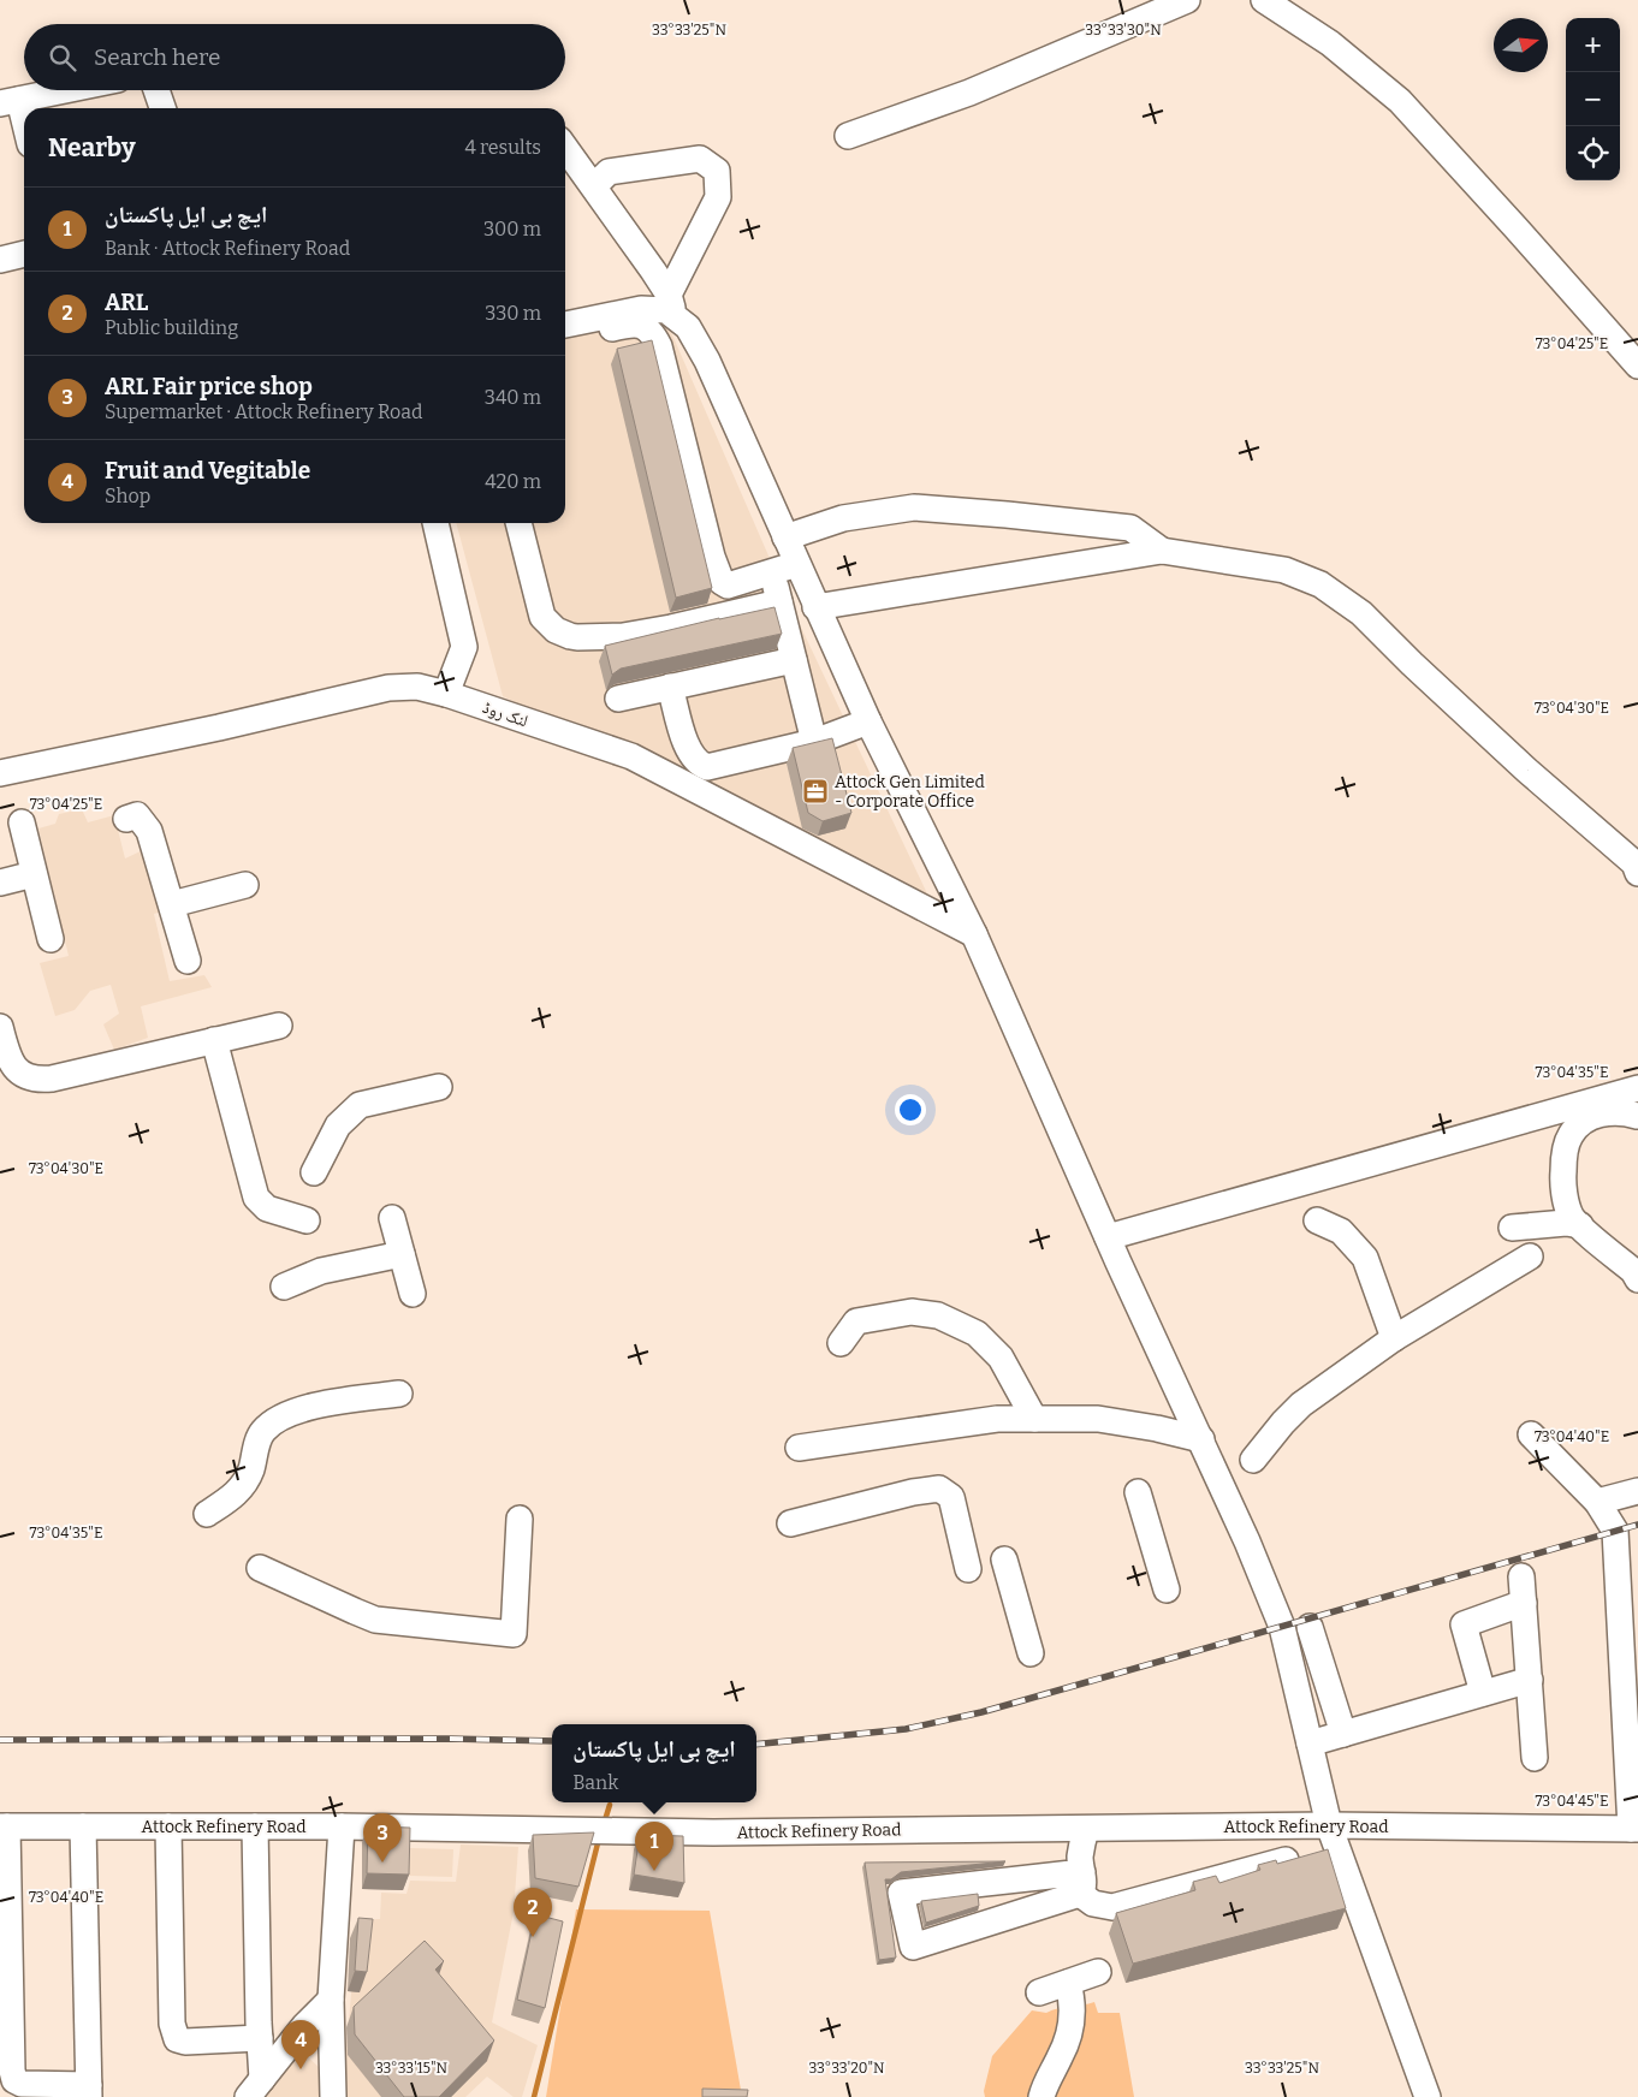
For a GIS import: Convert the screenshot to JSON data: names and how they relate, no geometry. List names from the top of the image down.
{
  "streets": {
    "street": ["لنک روڈ", "Attock Refinery Road"]
  },
  "places": {
    "office": ["Attock Gen Limited - Corporate Office"]
  },
  "north": "right",
  "page": {
    "map_buttons": ["+", "−"],
    "search": "Search here",
    "heading": ["Nearby", "4 results"],
    "list": [
      {
        "mark": "1",
        "name": "ایچ بی ایل پاکستان",
        "note": "Bank · Attock Refinery Road",
        "value": "300 m"
      },
      {
        "mark": "2",
        "name": "ARL",
        "note": "Public building",
        "value": "330 m"
      },
      {
        "mark": "3",
        "name": "ARL Fair price shop",
        "note": "Supermarket · Attock Refinery Road",
        "value": "340 m"
      },
      {
        "mark": "4",
        "name": "Fruit and Vegitable",
        "note": "Shop",
        "value": "420 m"
      }
    ],
    "popup": ["ایچ بی ایل پاکستان", "Bank"],
    "pins": [
      "3",
      "1",
      "2",
      "4"
    ]
  },
  "coordinates": [
    "33°33'25\"N",
    "33°33'30\"N",
    "73°04'25\"E",
    "73°04'30\"E",
    "73°04'35\"E",
    "73°04'40\"E",
    "73°04'45\"E",
    "33°33'15\"N",
    "33°33'20\"N"
  ]
}
